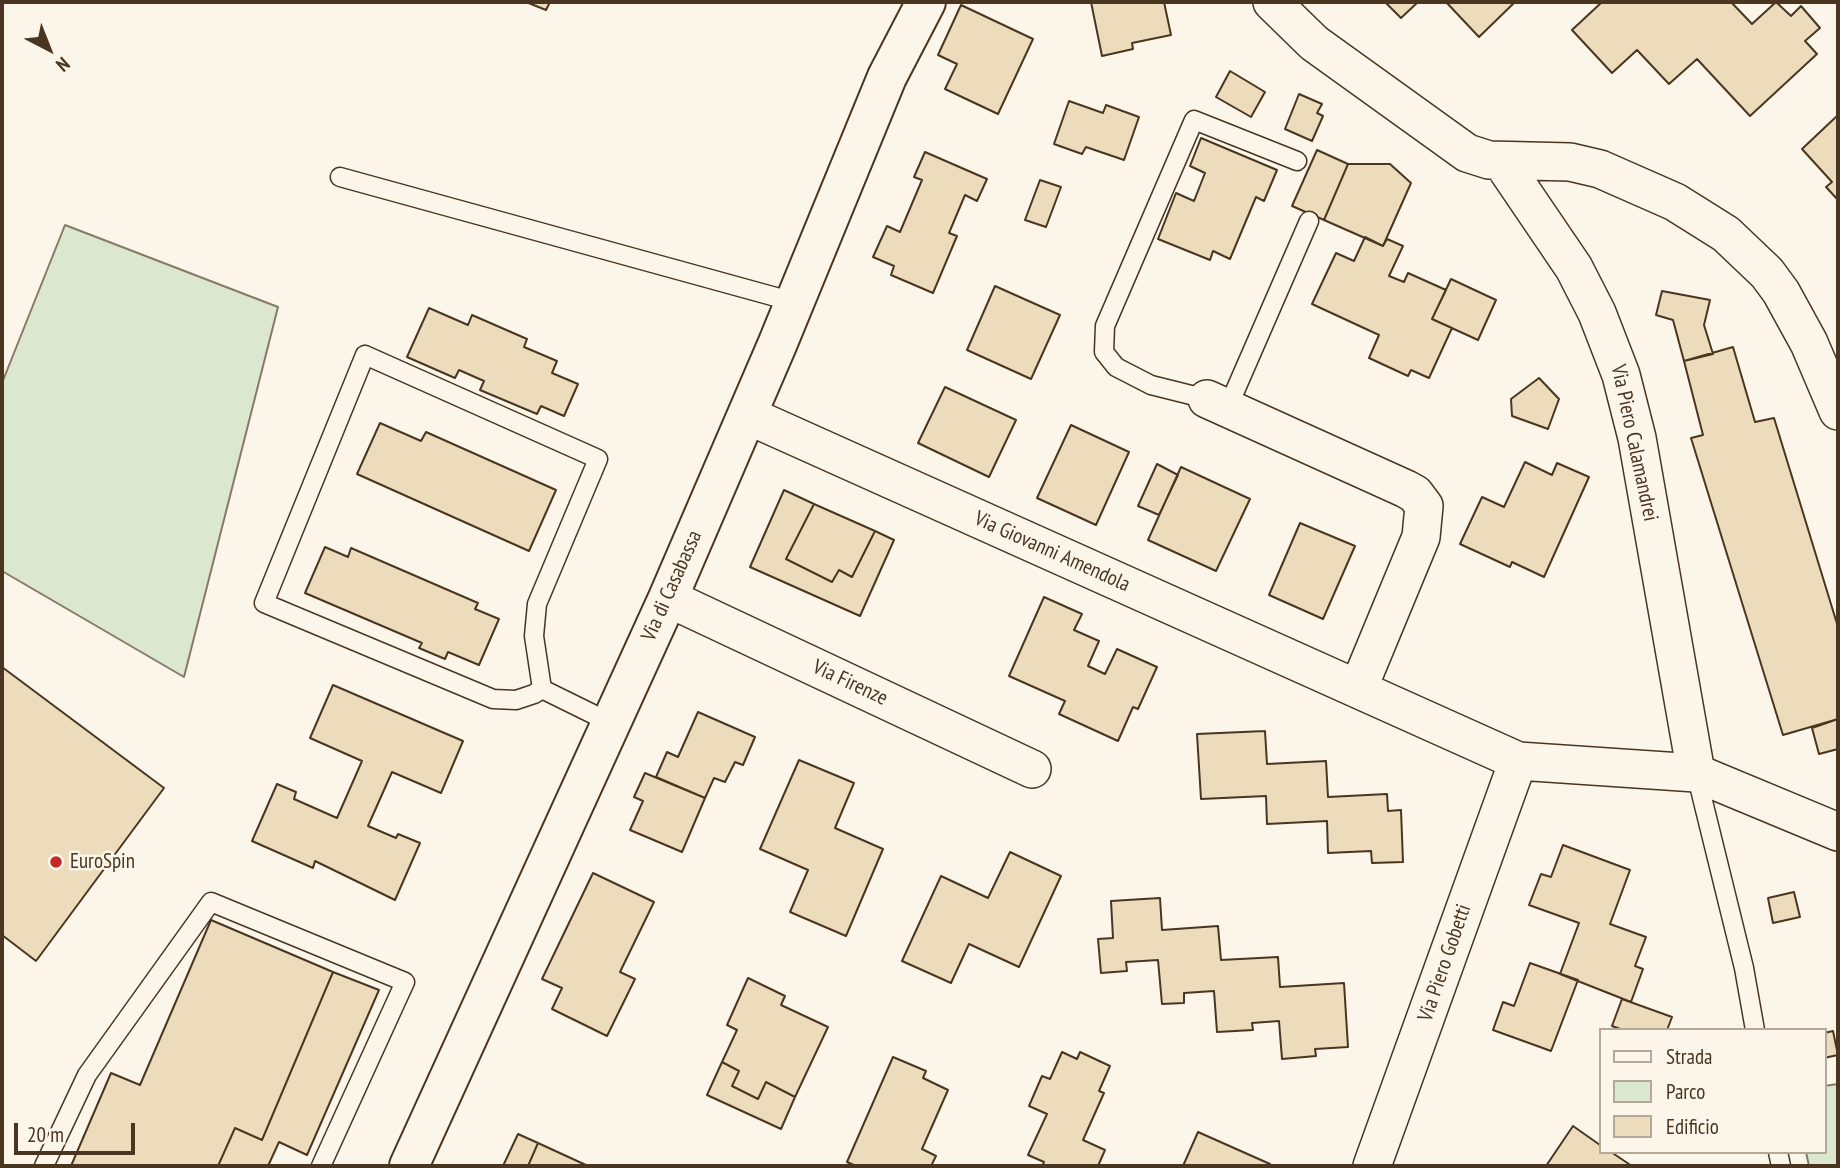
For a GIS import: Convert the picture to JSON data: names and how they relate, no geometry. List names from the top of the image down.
{
  "streets": {
    "street": [
      "Via Piero Calamandrei",
      "Via Giovanni Amendola",
      "Via di Casabassa",
      "Via Firenze",
      "Via Piero Gobetti"
    ]
  },
  "crossings": [
    ["Via Giovanni Amendola", "Via di Casabassa"],
    ["Via Giovanni Amendola", "Via Piero Gobetti"],
    ["Via di Casabassa", "Via Firenze"]
  ],
  "places": ["EuroSpin"],
  "legend": ["Strada", "Parco", "Edificio"],
  "scale_bar": "20 m",
  "north": "bottom right"
}
